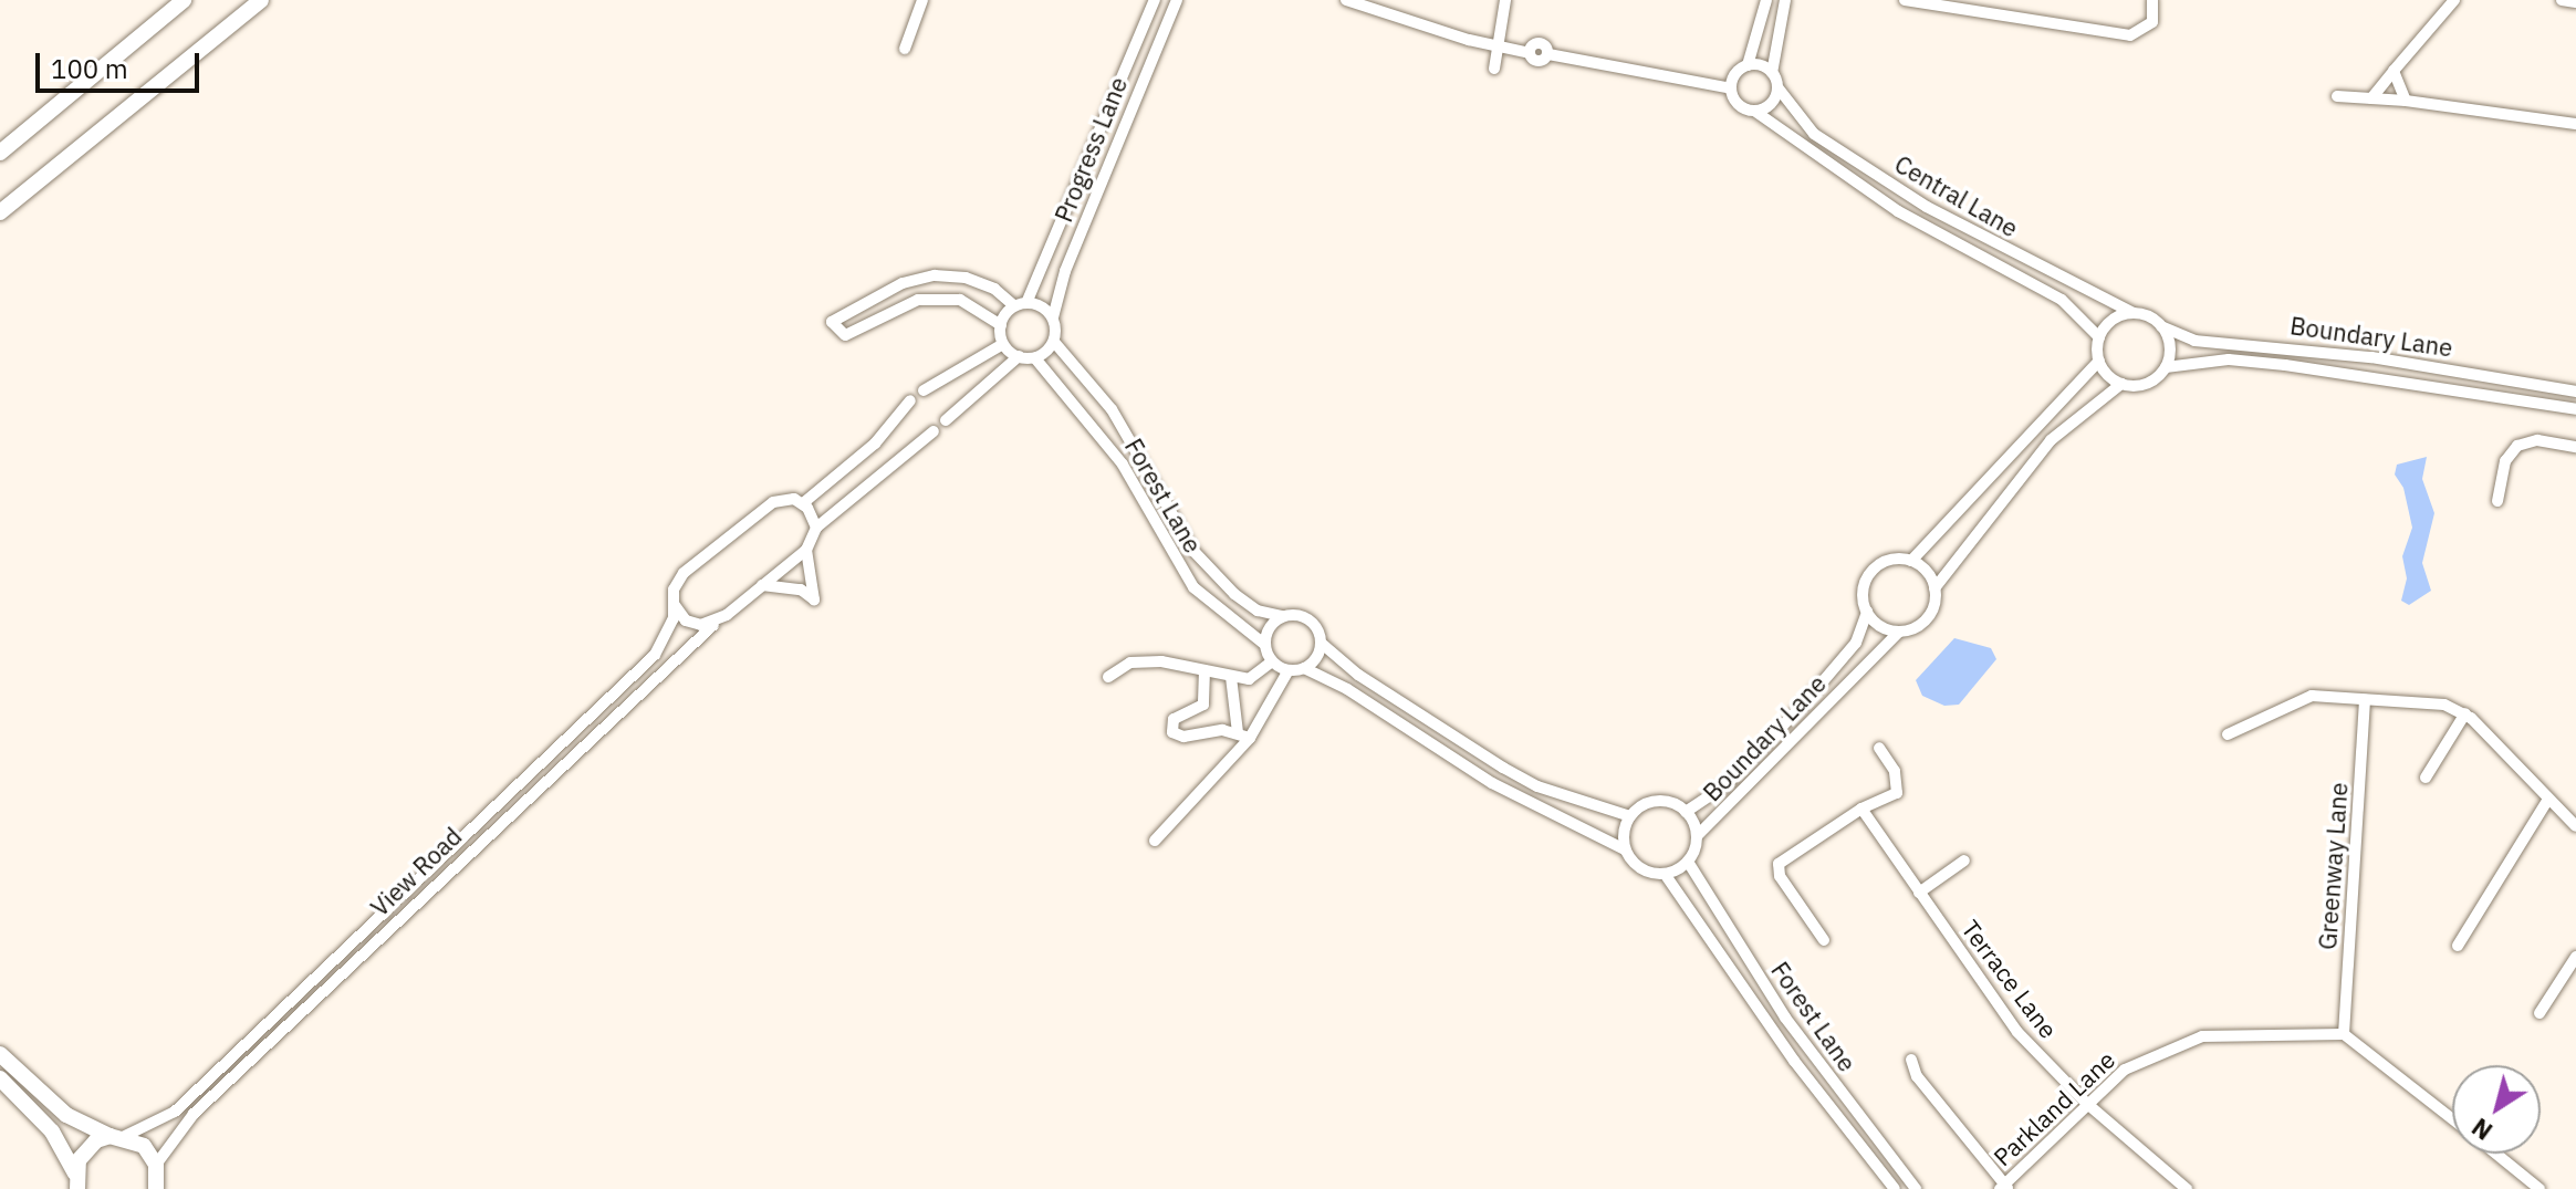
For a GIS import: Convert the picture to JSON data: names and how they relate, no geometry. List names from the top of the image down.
{
  "streets": {
    "street": [
      "Progress Lane",
      "Central Lane",
      "Boundary Lane",
      "Forest Lane",
      "Greenway Lane",
      "View Road",
      "Terrace Lane",
      "Parkland Lane"
    ]
  },
  "crossings": [
    ["Progress Lane", "Forest Lane"],
    ["Central Lane", "Boundary Lane"],
    ["Boundary Lane", "Forest Lane"],
    ["Greenway Lane", "Parkland Lane"],
    ["Terrace Lane", "Parkland Lane"]
  ],
  "scale_bar": "100 m",
  "north": "bottom left"
}
